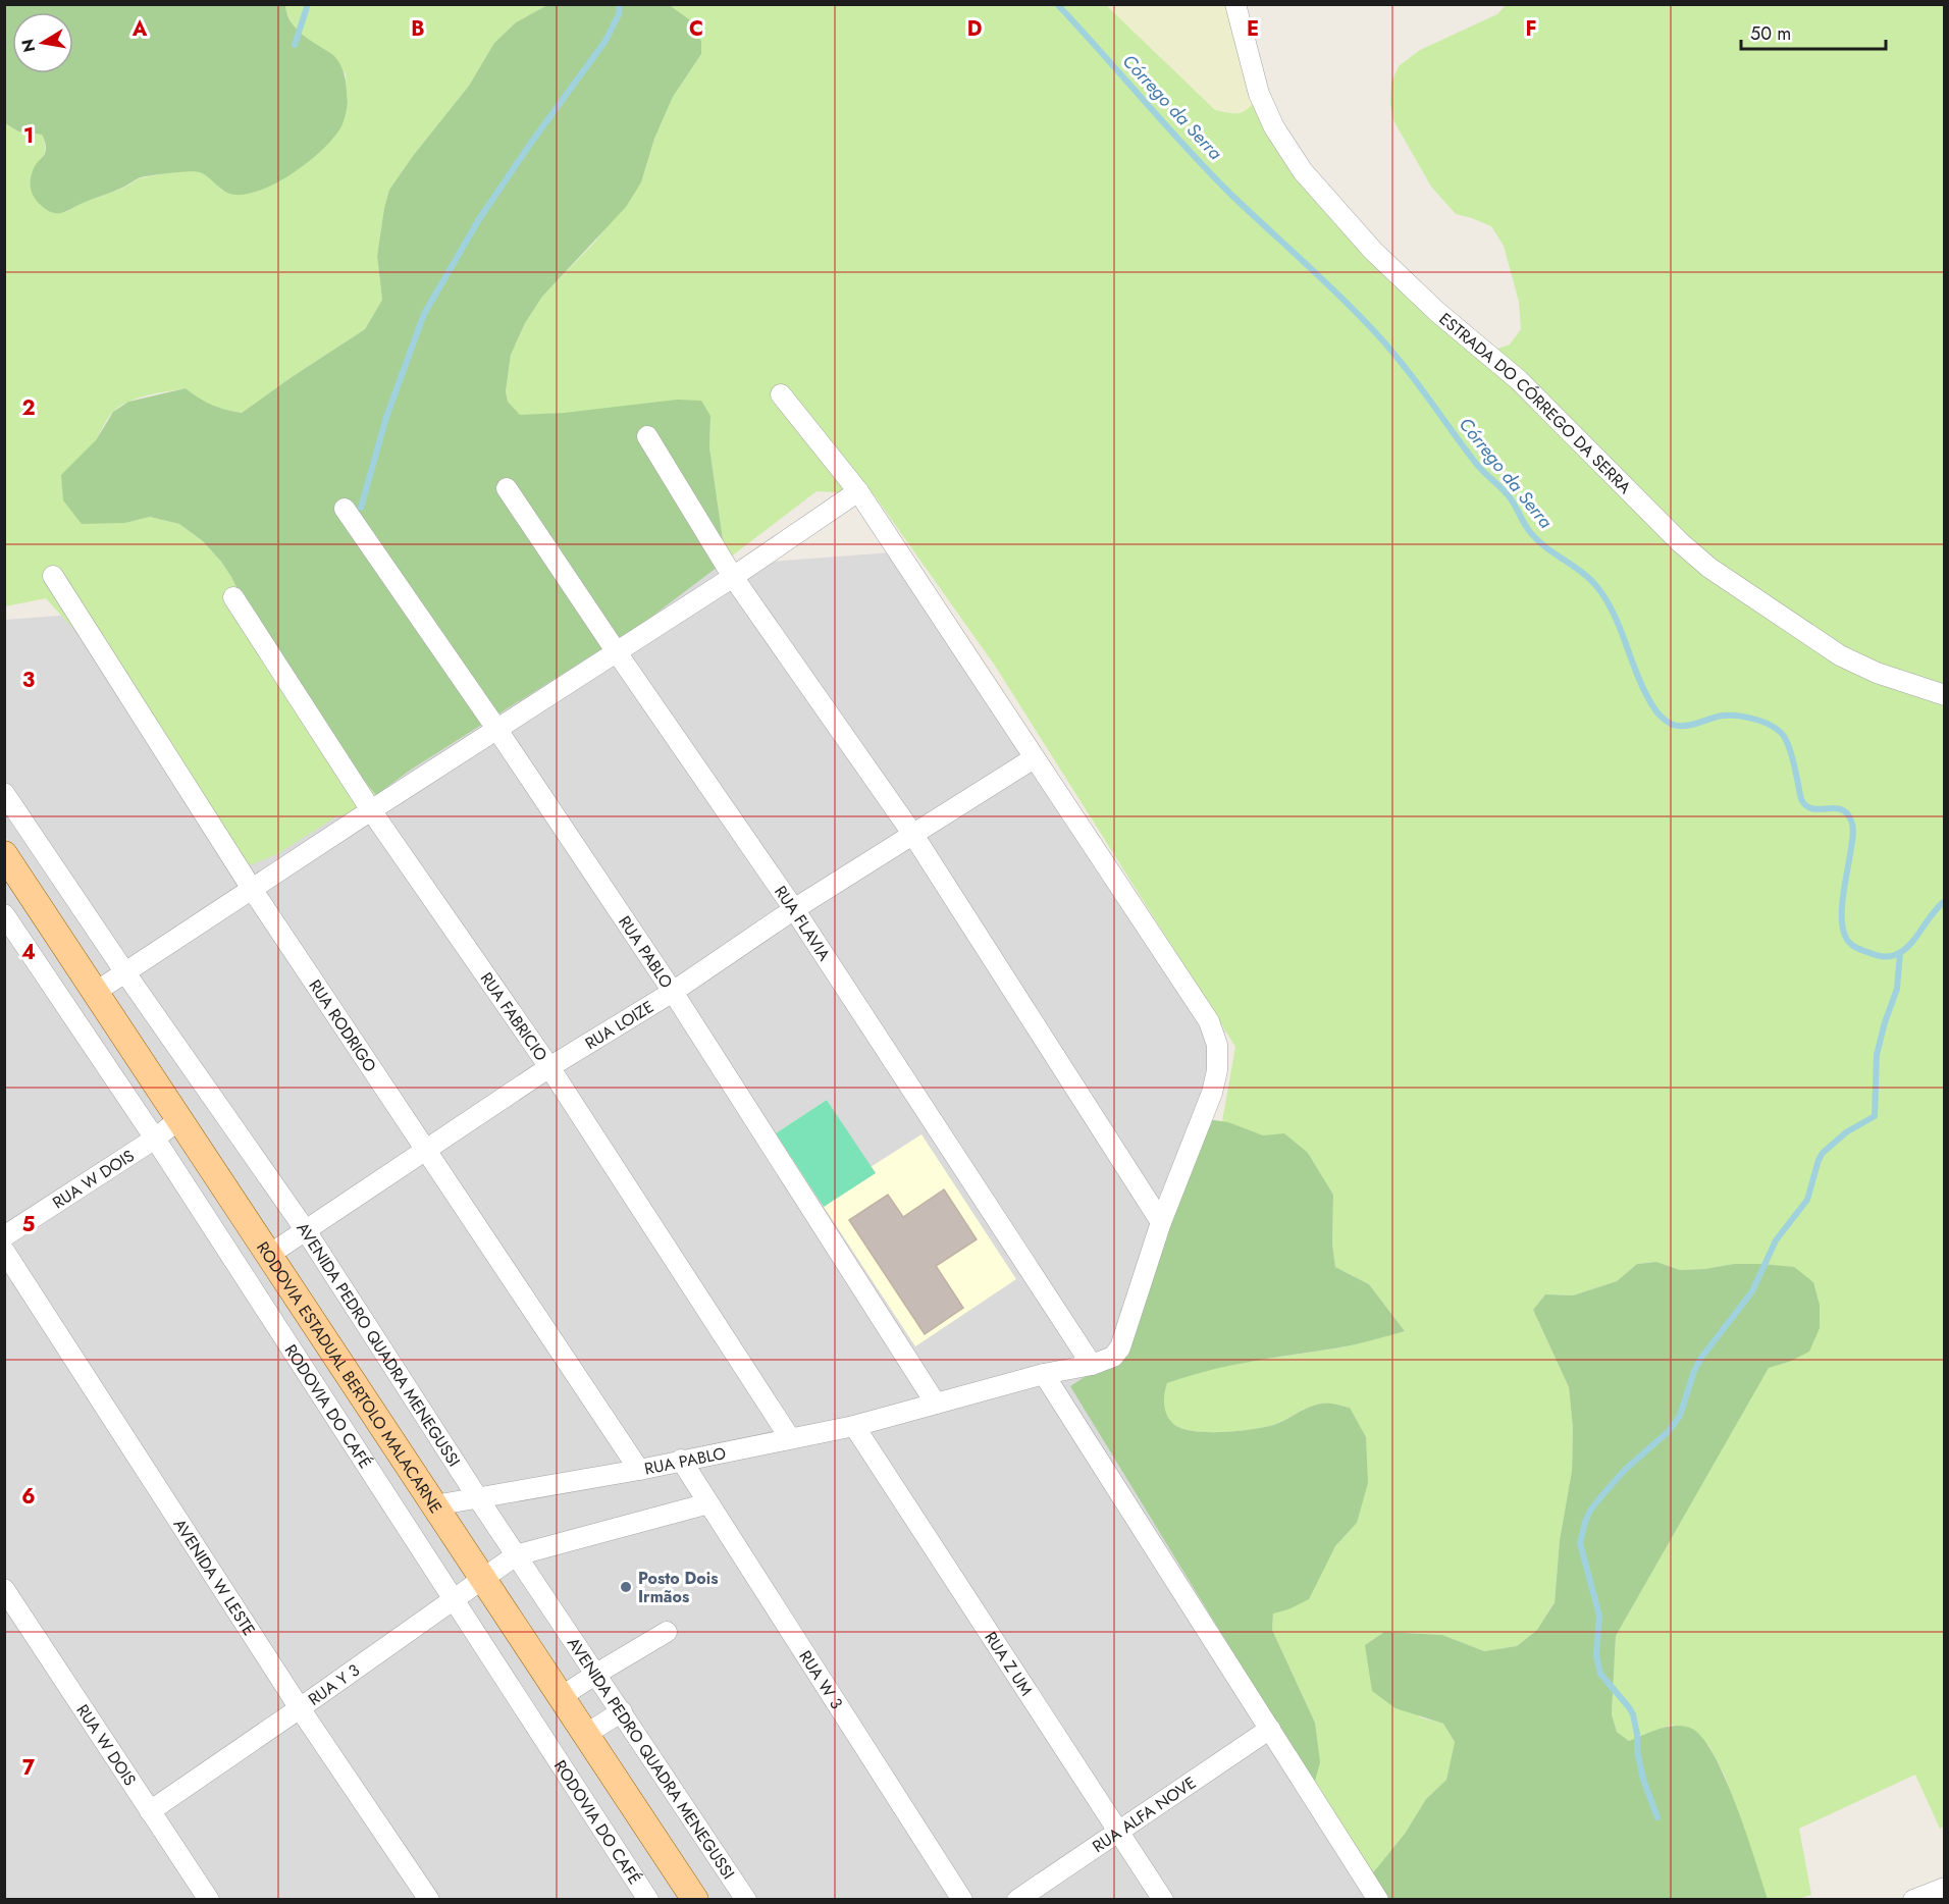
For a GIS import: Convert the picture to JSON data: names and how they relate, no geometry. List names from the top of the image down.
{
  "streets": {
    "main road": ["RODOVIA ESTADUAL BERTOLO MALACARNE"],
    "street": [
      "ESTRADA DO CÓRREGO DA SERRA",
      "RUA FLAVIA",
      "RUA PABLO",
      "RUA FABRICIO",
      "RUA LOIZE",
      "RUA RODRIGO",
      "RUA W DOIS",
      "AVENIDA PEDRO QUADRA MENEGUSSI",
      "RODOVIA DO CAFÉ",
      "AVENIDA W LESTE",
      "RUA Z UM",
      "RUA W 3",
      "RUA Y 3",
      "RUA ALFA NOVE"
    ]
  },
  "crossings": [
    ["RUA FLAVIA", "RUA PABLO"],
    ["RUA FLAVIA", "RUA LOIZE"],
    ["RUA PABLO", "RUA FABRICIO"],
    ["RUA PABLO", "RUA LOIZE"],
    ["RUA PABLO", "RUA RODRIGO"],
    ["RUA PABLO", "AVENIDA PEDRO QUADRA MENEGUSSI"],
    ["RUA PABLO", "RODOVIA ESTADUAL BERTOLO MALACARNE"],
    ["RUA PABLO", "RUA Z UM"],
    ["RUA PABLO", "RUA W 3"],
    ["RUA FABRICIO", "RUA LOIZE"],
    ["RUA LOIZE", "RUA RODRIGO"],
    ["RUA LOIZE", "AVENIDA PEDRO QUADRA MENEGUSSI"],
    ["RUA LOIZE", "RODOVIA ESTADUAL BERTOLO MALACARNE"],
    ["RUA W DOIS", "RODOVIA ESTADUAL BERTOLO MALACARNE"],
    ["RUA W DOIS", "RODOVIA DO CAFÉ"],
    ["RUA W DOIS", "RUA Y 3"],
    ["AVENIDA PEDRO QUADRA MENEGUSSI", "RUA Y 3"],
    ["RODOVIA ESTADUAL BERTOLO MALACARNE", "RUA Y 3"],
    ["RODOVIA DO CAFÉ", "RUA Y 3"],
    ["AVENIDA W LESTE", "RUA Y 3"],
    ["RUA Z UM", "RUA ALFA NOVE"]
  ],
  "water": ["Córrego da Serra"],
  "places": ["Posto Dois Irmãos"],
  "scale_bar": "50 m",
  "north": "left",
  "grid": {
    "columns": [
      "A",
      "B",
      "C",
      "D",
      "E",
      "F"
    ],
    "rows": [
      "1",
      "2",
      "3",
      "4",
      "5",
      "6",
      "7"
    ]
  }
}
